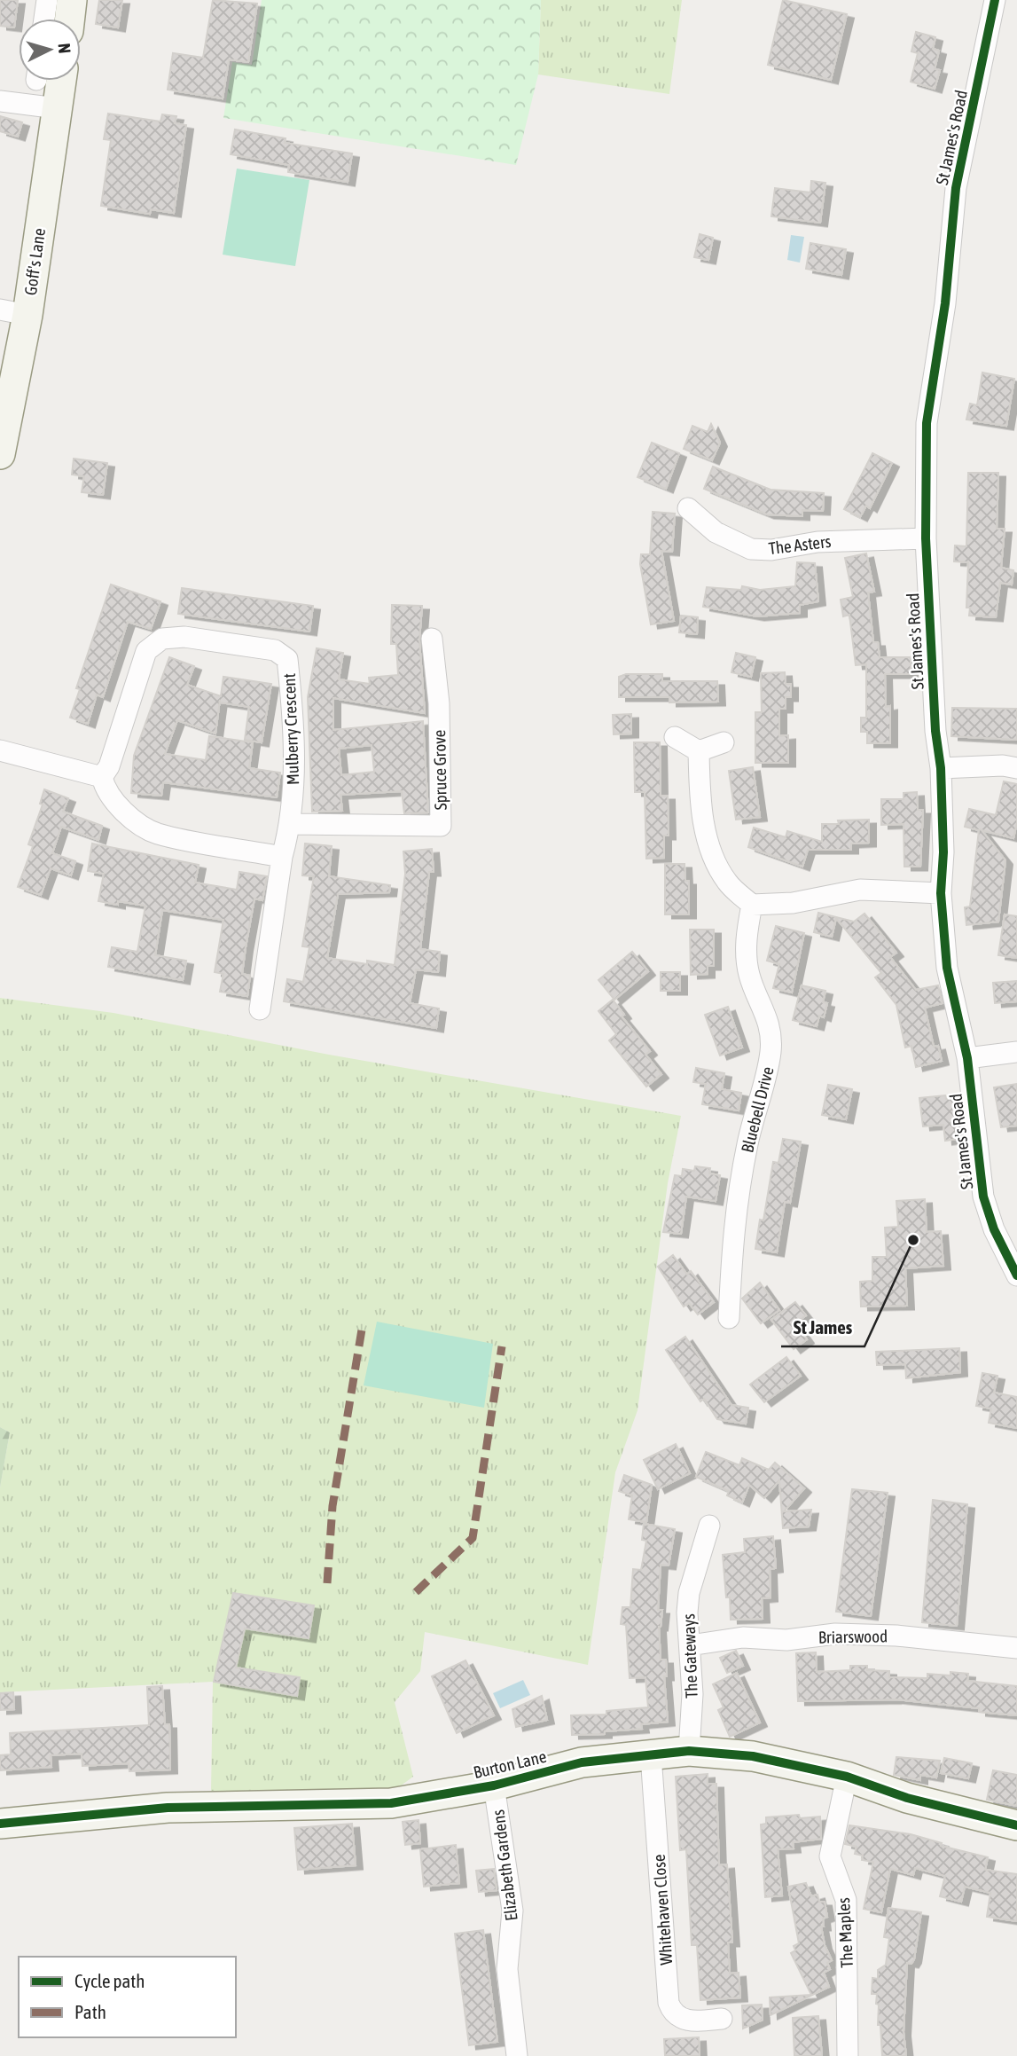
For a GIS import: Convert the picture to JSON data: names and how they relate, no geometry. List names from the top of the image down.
{
  "streets": {
    "street": [
      "St James's Road",
      "Goff's Lane",
      "The Asters",
      "Mulberry Crescent",
      "Spruce Grove",
      "Bluebell Drive",
      "Briarswood",
      "The Gateways",
      "Burton Lane",
      "Elizabeth Gardens",
      "Whitehaven Close",
      "The Maples"
    ]
  },
  "crossings": [
    ["St James's Road", "The Asters"],
    ["Mulberry Crescent", "Spruce Grove"],
    ["Briarswood", "The Gateways"],
    ["The Gateways", "Burton Lane"],
    ["Burton Lane", "Elizabeth Gardens"],
    ["Burton Lane", "Whitehaven Close"],
    ["Burton Lane", "The Maples"]
  ],
  "places": ["St James"],
  "legend": ["Cycle path", "Path"],
  "north": "right"
}
